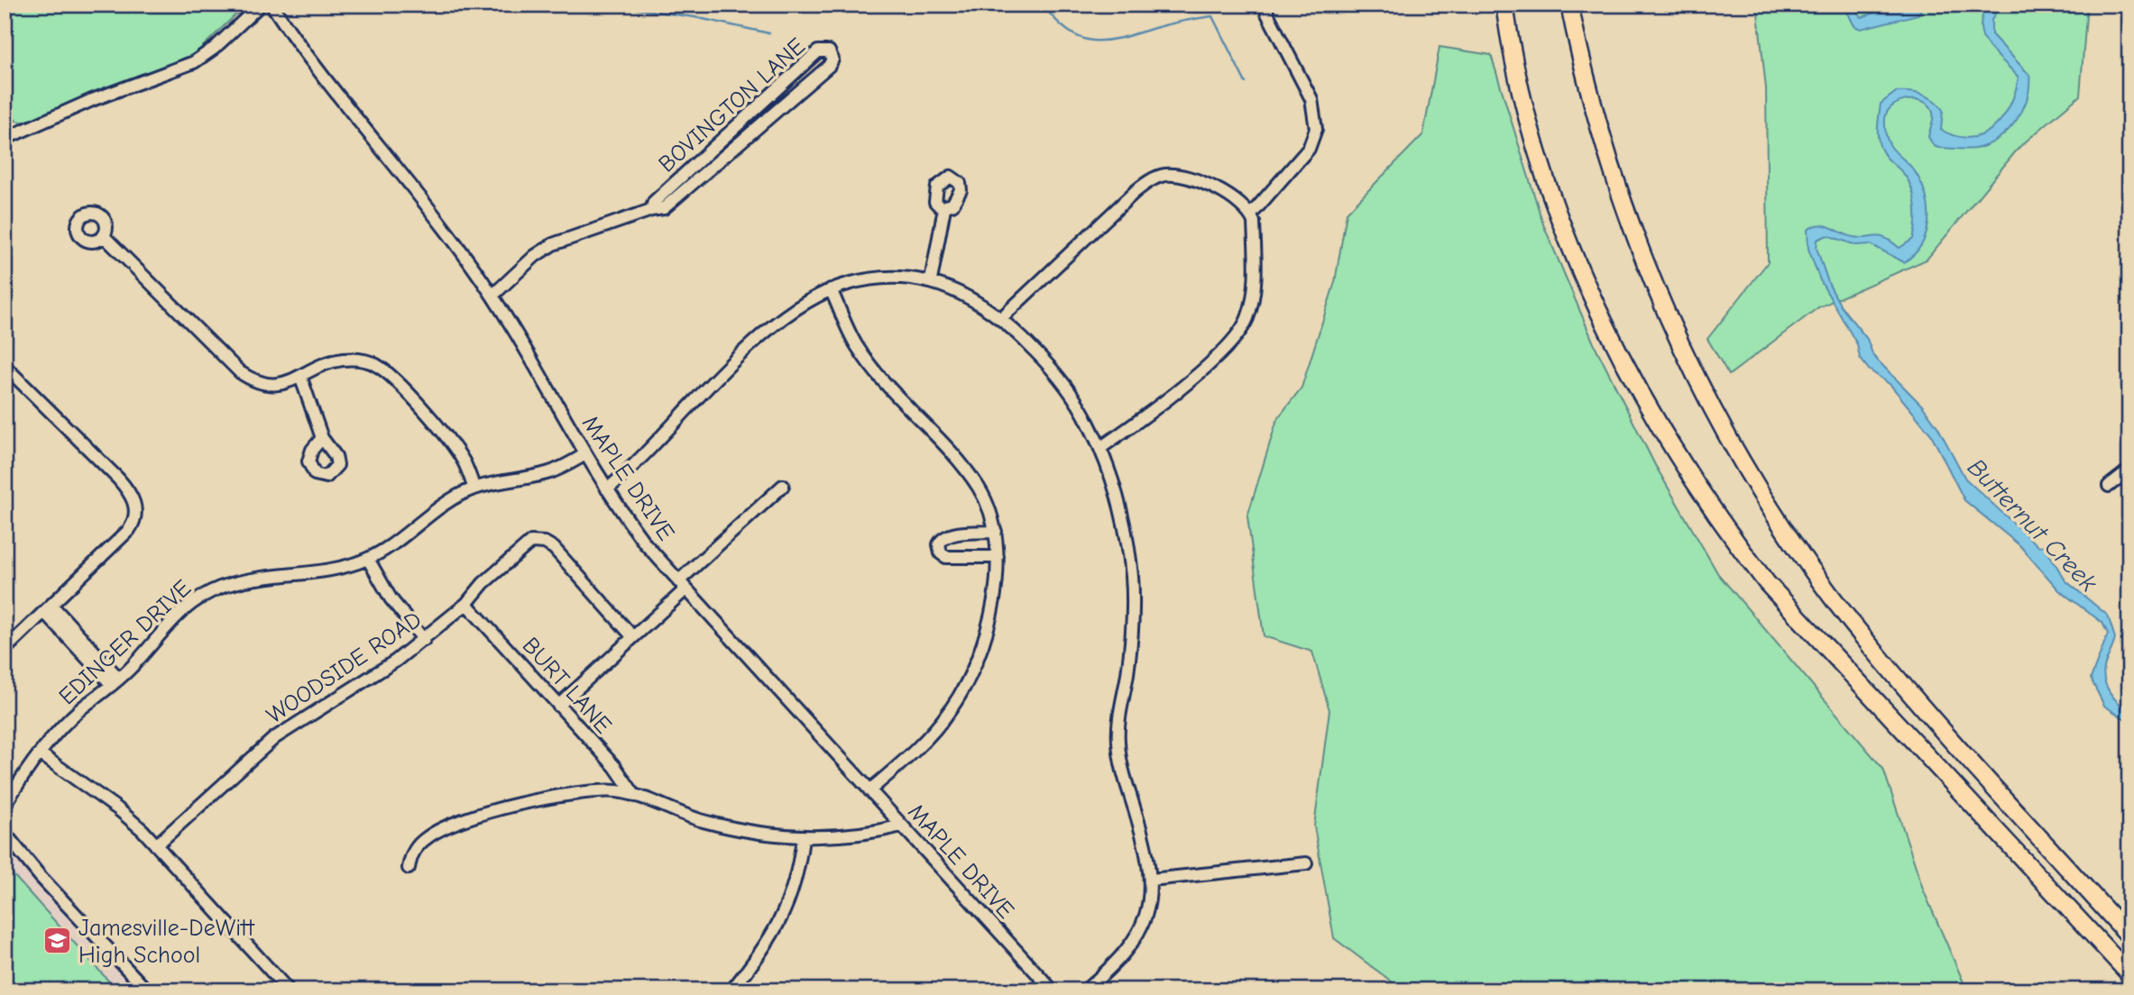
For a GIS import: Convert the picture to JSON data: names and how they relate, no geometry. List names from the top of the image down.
{
  "streets": {
    "street": [
      "BOVINGTON LANE",
      "MAPLE DRIVE",
      "EDINGER DRIVE",
      "WOODSIDE ROAD",
      "BURT LANE"
    ]
  },
  "crossings": [
    ["BOVINGTON LANE", "MAPLE DRIVE"],
    ["MAPLE DRIVE", "EDINGER DRIVE"],
    ["WOODSIDE ROAD", "BURT LANE"]
  ],
  "water": ["Butternut Creek"],
  "places": {
    "school or university": ["Jamesville-DeWitt High School"]
  }
}
